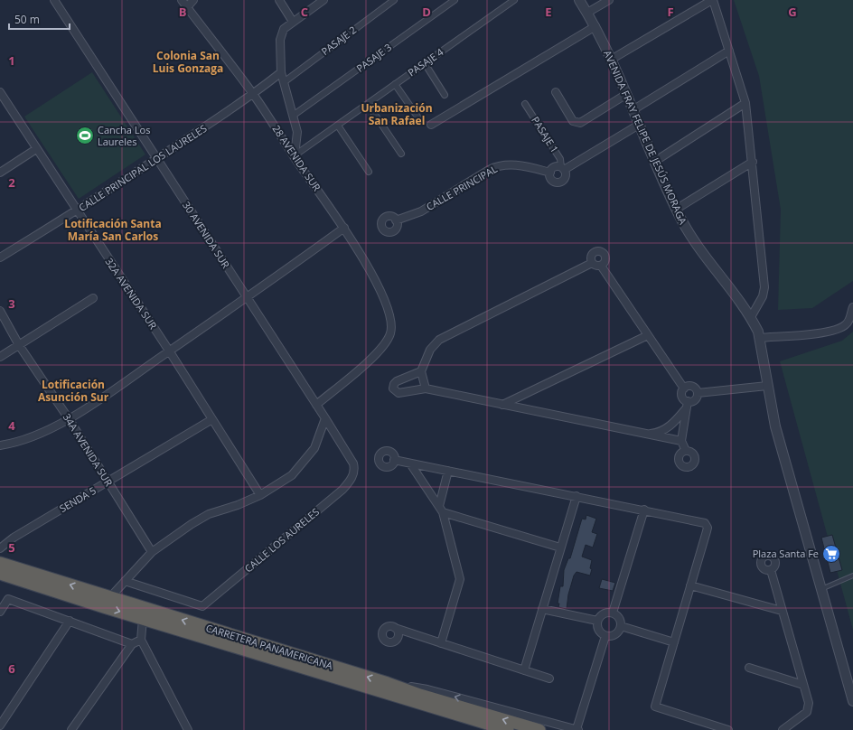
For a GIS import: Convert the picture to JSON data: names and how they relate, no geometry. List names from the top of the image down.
{
  "streets": {
    "highway": ["CARRETERA PANAMERICANA"],
    "street": [
      "PASAJE 2",
      "PASAJE 3",
      "PASAJE 4",
      "PASAJE 1",
      "AVENIDA FRAY FELIPE DE JESÚS MORAGA",
      "28 AVENIDA SUR",
      "CALLE PRINCIPAL LOS LAURELES",
      "CALLE PRINCIPAL",
      "30 AVENIDA SUR",
      "32A AVENIDA SUR",
      "34A AVENIDA SUR",
      "SENDA 5",
      "CALLE LOS AURELES"
    ]
  },
  "crossings": [
    ["PASAJE 4", "28 AVENIDA SUR"],
    ["PASAJE 1", "CALLE PRINCIPAL"],
    ["28 AVENIDA SUR", "CALLE PRINCIPAL LOS LAURELES"],
    ["28 AVENIDA SUR", "30 AVENIDA SUR"],
    ["CALLE PRINCIPAL LOS LAURELES", "30 AVENIDA SUR"],
    ["CALLE PRINCIPAL LOS LAURELES", "32A AVENIDA SUR"],
    ["30 AVENIDA SUR", "CALLE LOS AURELES"],
    ["32A AVENIDA SUR", "SENDA 5"],
    ["34A AVENIDA SUR", "SENDA 5"]
  ],
  "districts": [
    "Colonia San Luis Gonzaga",
    "Urbanización San Rafael",
    "Lotificación Santa María San Carlos",
    "Lotificación Asunción Sur"
  ],
  "places": {
    "sports": ["Cancha Los Laureles"],
    "supermarket": ["Plaza Santa Fe"]
  },
  "scale_bar": "50 m",
  "grid": {
    "columns": [
      "B",
      "C",
      "D",
      "E",
      "F",
      "G"
    ],
    "rows": [
      "1",
      "2",
      "3",
      "4",
      "5",
      "6"
    ]
  }
}
